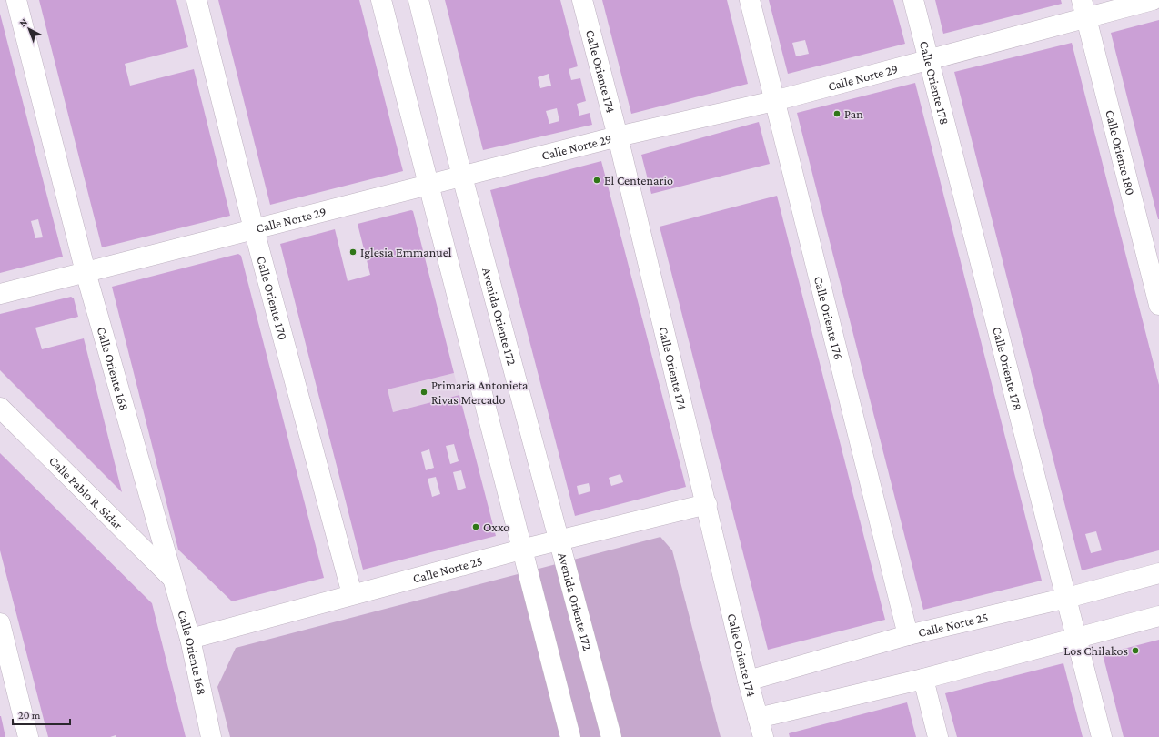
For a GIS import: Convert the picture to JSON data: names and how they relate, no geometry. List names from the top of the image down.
{
  "streets": {
    "street": [
      "Calle Oriente 174",
      "Calle Norte 29",
      "Calle Oriente 178",
      "Calle Oriente 180",
      "Calle Oriente 170",
      "Avenida Oriente 172",
      "Calle Oriente 176",
      "Calle Oriente 168",
      "Calle Pablo R. Sidar",
      "Calle Norte 25"
    ]
  },
  "crossings": [
    ["Calle Oriente 174", "Calle Norte 29"],
    ["Calle Oriente 174", "Calle Norte 25"],
    ["Calle Norte 29", "Calle Oriente 178"],
    ["Calle Norte 29", "Calle Oriente 180"],
    ["Calle Norte 29", "Calle Oriente 170"],
    ["Calle Norte 29", "Avenida Oriente 172"],
    ["Calle Norte 29", "Calle Oriente 176"],
    ["Calle Norte 29", "Calle Oriente 168"],
    ["Calle Oriente 178", "Calle Norte 25"],
    ["Calle Oriente 170", "Calle Norte 25"],
    ["Avenida Oriente 172", "Calle Norte 25"],
    ["Calle Oriente 176", "Calle Norte 25"],
    ["Calle Oriente 168", "Calle Pablo R. Sidar"],
    ["Calle Oriente 168", "Calle Norte 25"]
  ],
  "places": [
    "Pan",
    "El Centenario",
    "Iglesia Emmanuel",
    "Primaria Antonieta Rivas Mercado",
    "Oxxo",
    "Los Chilakos"
  ],
  "scale_bar": "20 m",
  "north": "top left"
}
